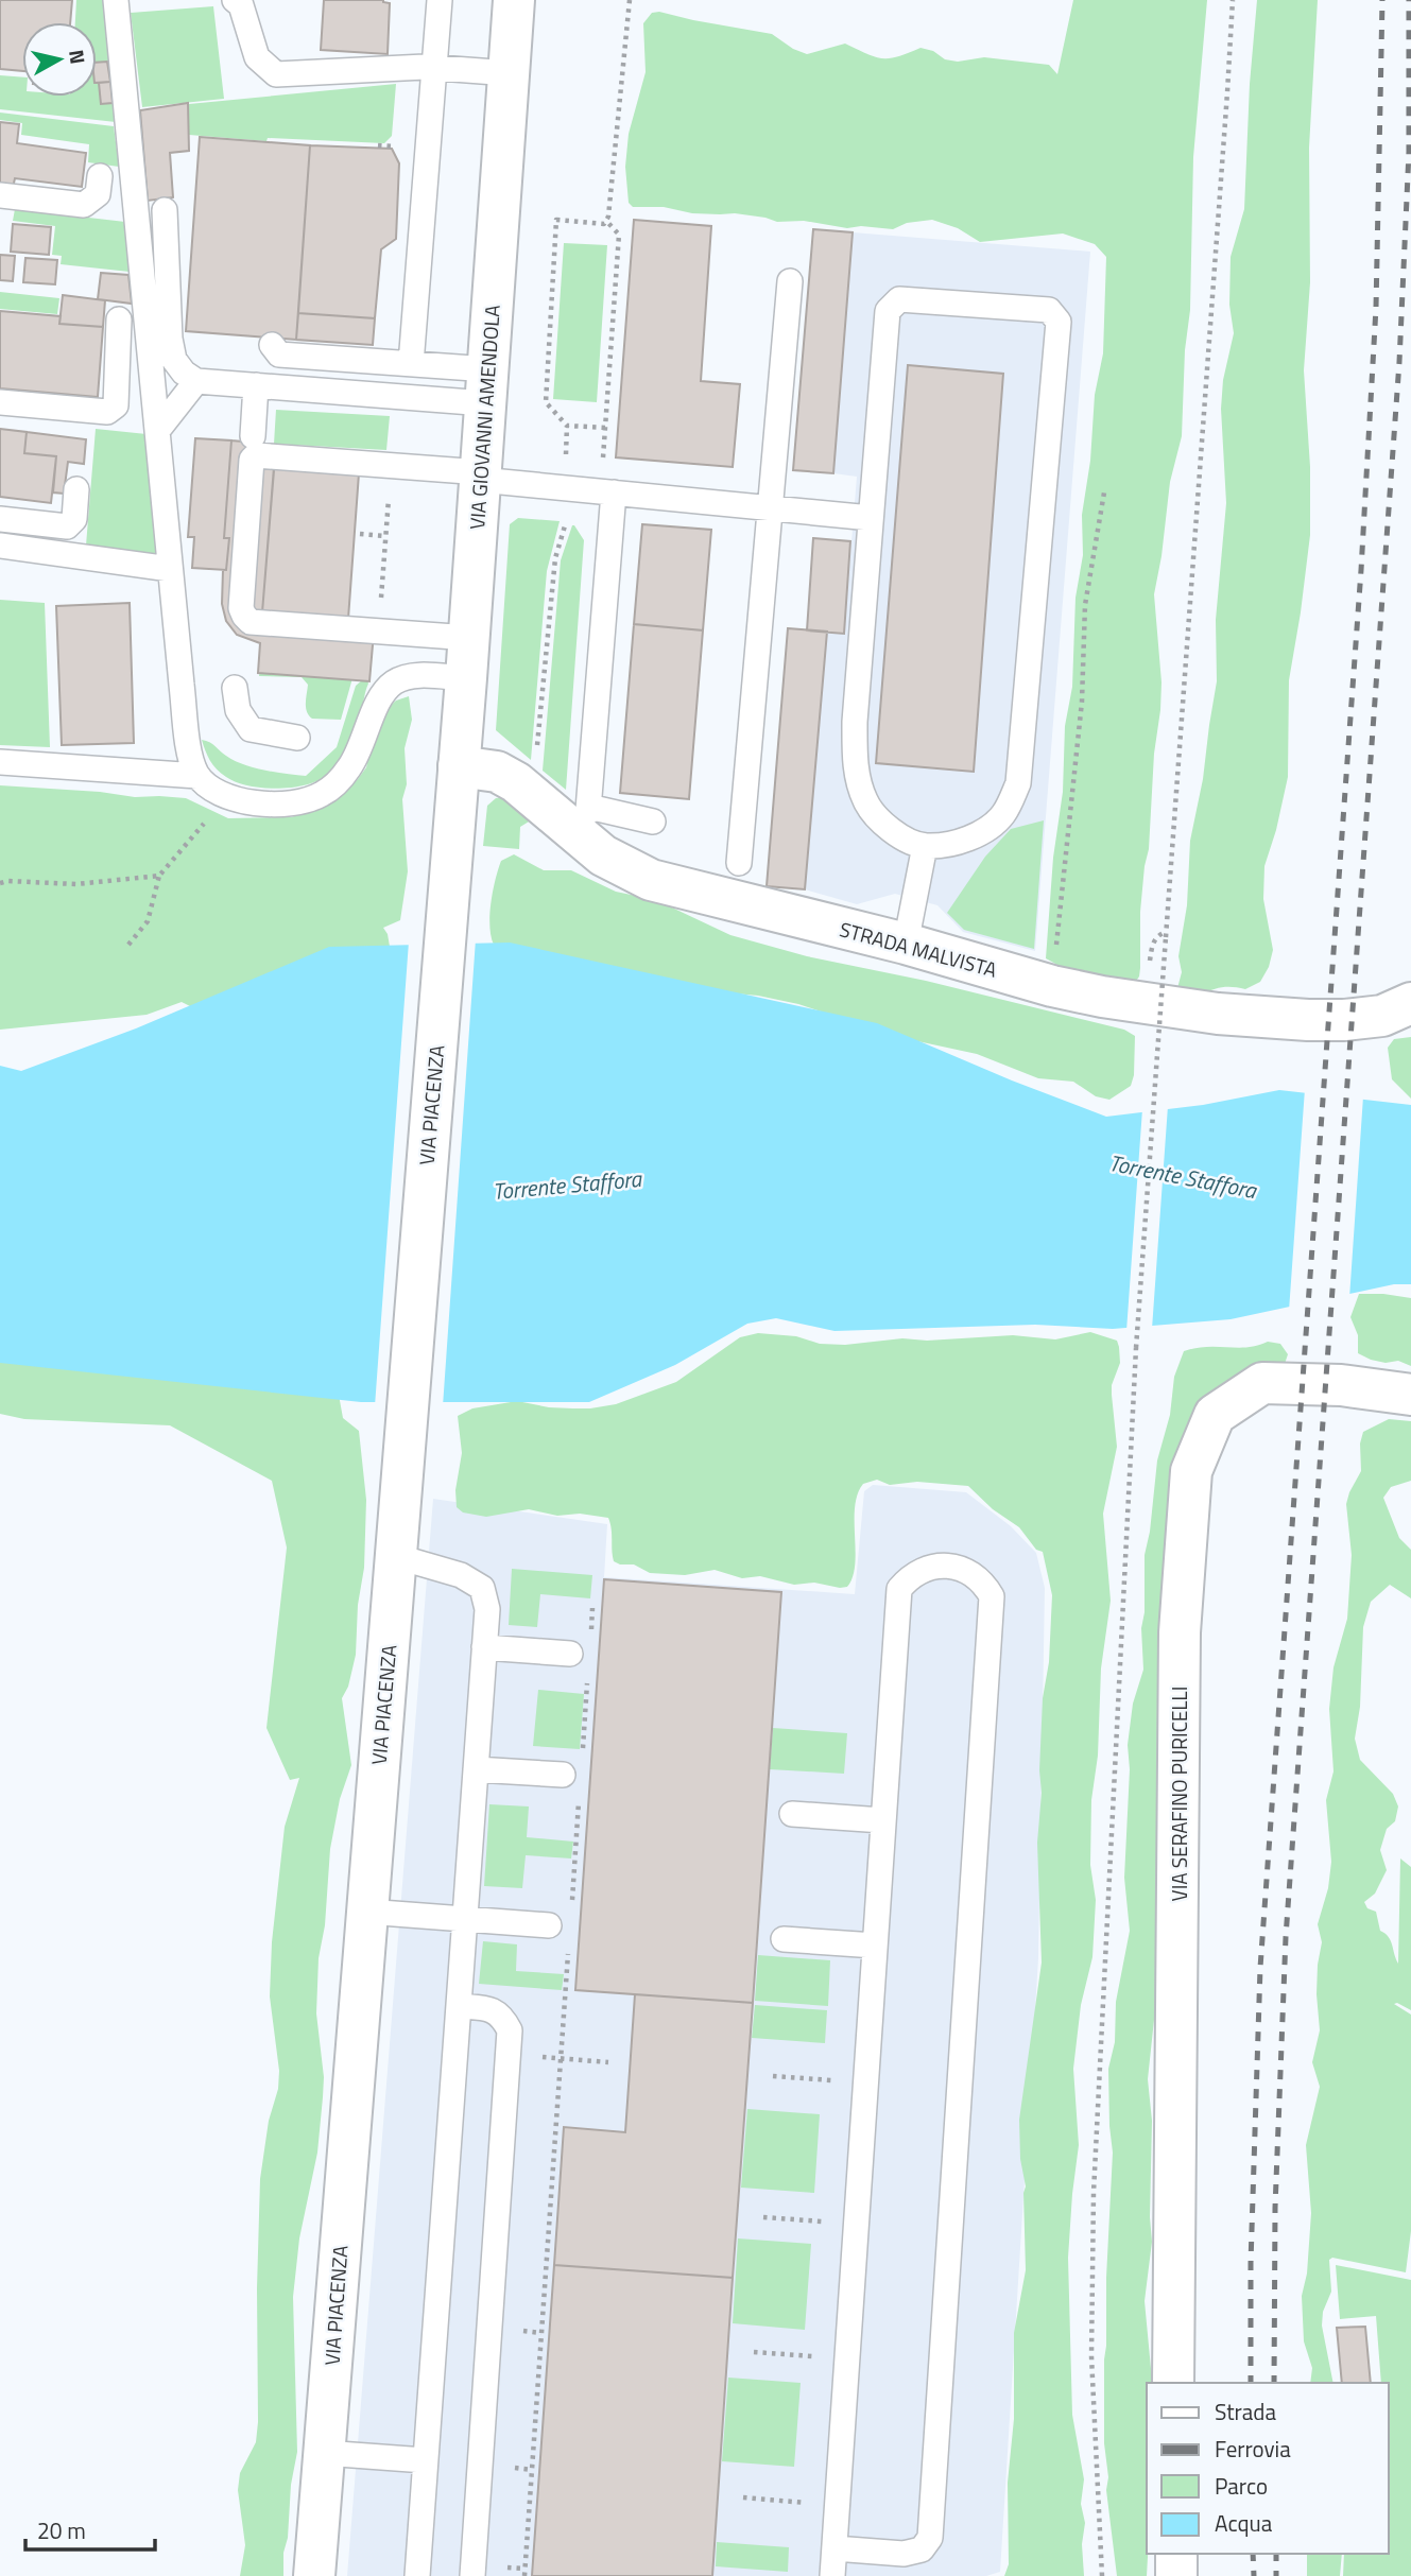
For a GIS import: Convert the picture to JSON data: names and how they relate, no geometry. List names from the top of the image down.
{
  "streets": {
    "main road": [
      "VIA GIOVANNI AMENDOLA",
      "STRADA MALVISTA",
      "VIA PIACENZA",
      "VIA SERAFINO PURICELLI"
    ]
  },
  "crossings": [
    ["VIA GIOVANNI AMENDOLA", "STRADA MALVISTA"],
    ["VIA GIOVANNI AMENDOLA", "VIA PIACENZA"]
  ],
  "water": ["Torrente Staffora"],
  "legend": [
    "Strada",
    "Ferrovia",
    "Parco",
    "Acqua"
  ],
  "scale_bar": "20 m",
  "north": "right"
}
